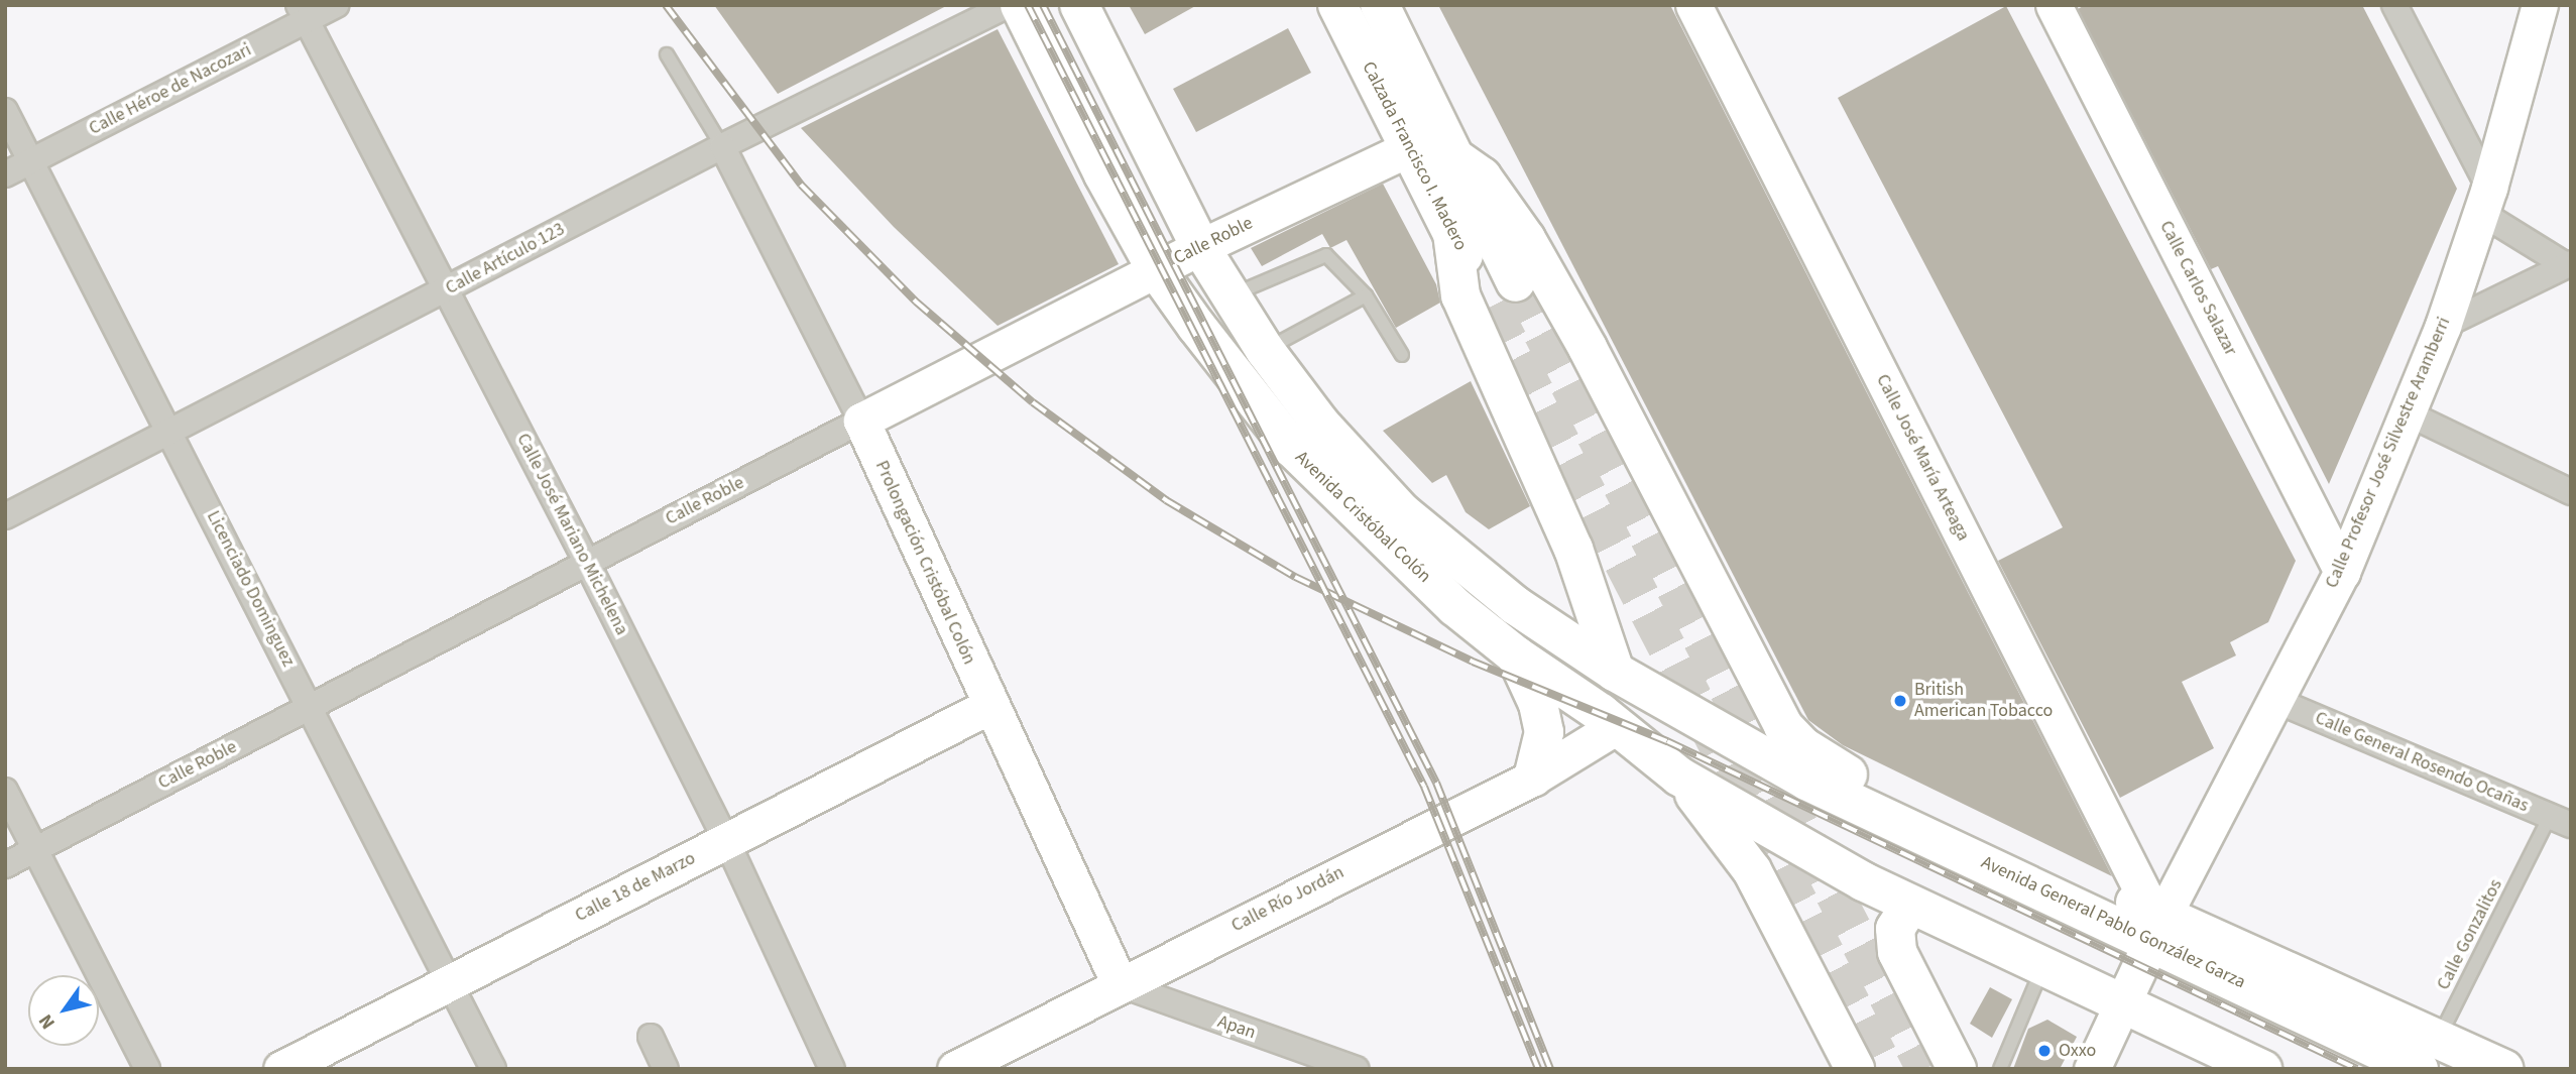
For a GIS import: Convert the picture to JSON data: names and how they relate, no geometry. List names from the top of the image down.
{
  "streets": {
    "main road": ["Calzada Francisco I. Madero", "Avenida Cristóbal Colón", "Avenida General Pablo González Garza"],
    "street": [
      "Calle Héroe de Nacozari",
      "Calle Roble",
      "Calle Artículo 123",
      "Calle Carlos Salazar",
      "Calle Profesor José Silvestre Aramberri",
      "Calle José María Arteaga",
      "Calle José Mariano Michelena",
      "Prolongación Cristóbal Colón",
      "Licenciado Dominguez",
      "Calle General Rosendo Ocañas",
      "Calle 18 de Marzo",
      "Calle Río Jordán",
      "Apan"
    ],
    "lane": ["Calle Gonzalitos"]
  },
  "crossings": [
    ["Calle Héroe de Nacozari", "Calle José Mariano Michelena"],
    ["Calle Héroe de Nacozari", "Licenciado Dominguez"],
    ["Calzada Francisco I. Madero", "Calle Roble"],
    ["Calle Roble", "Avenida Cristóbal Colón"],
    ["Calle Roble", "Calle José Mariano Michelena"],
    ["Calle Roble", "Prolongación Cristóbal Colón"],
    ["Calle Roble", "Licenciado Dominguez"],
    ["Calle Artículo 123", "Calle José Mariano Michelena"],
    ["Calle Artículo 123", "Prolongación Cristóbal Colón"],
    ["Calle Artículo 123", "Licenciado Dominguez"],
    ["Calle Carlos Salazar", "Calle Profesor José Silvestre Aramberri"],
    ["Calle Profesor José Silvestre Aramberri", "Calle José María Arteaga"],
    ["Calle Profesor José Silvestre Aramberri", "Calle General Rosendo Ocañas"],
    ["Calle Profesor José Silvestre Aramberri", "Avenida General Pablo González Garza"],
    ["Calle José María Arteaga", "Avenida General Pablo González Garza"],
    ["Avenida Cristóbal Colón", "Calle Río Jordán"],
    ["Avenida Cristóbal Colón", "Avenida General Pablo González Garza"],
    ["Calle José Mariano Michelena", "Calle 18 de Marzo"],
    ["Prolongación Cristóbal Colón", "Calle 18 de Marzo"],
    ["Prolongación Cristóbal Colón", "Calle Río Jordán"],
    ["Prolongación Cristóbal Colón", "Apan"],
    ["Licenciado Dominguez", "Calle 18 de Marzo"],
    ["Calle General Rosendo Ocañas", "Calle Gonzalitos"],
    ["Calle Río Jordán", "Apan"],
    ["Avenida General Pablo González Garza", "Calle Gonzalitos"]
  ],
  "places": ["British American Tobacco", "Oxxo"],
  "north": "bottom left"
}
